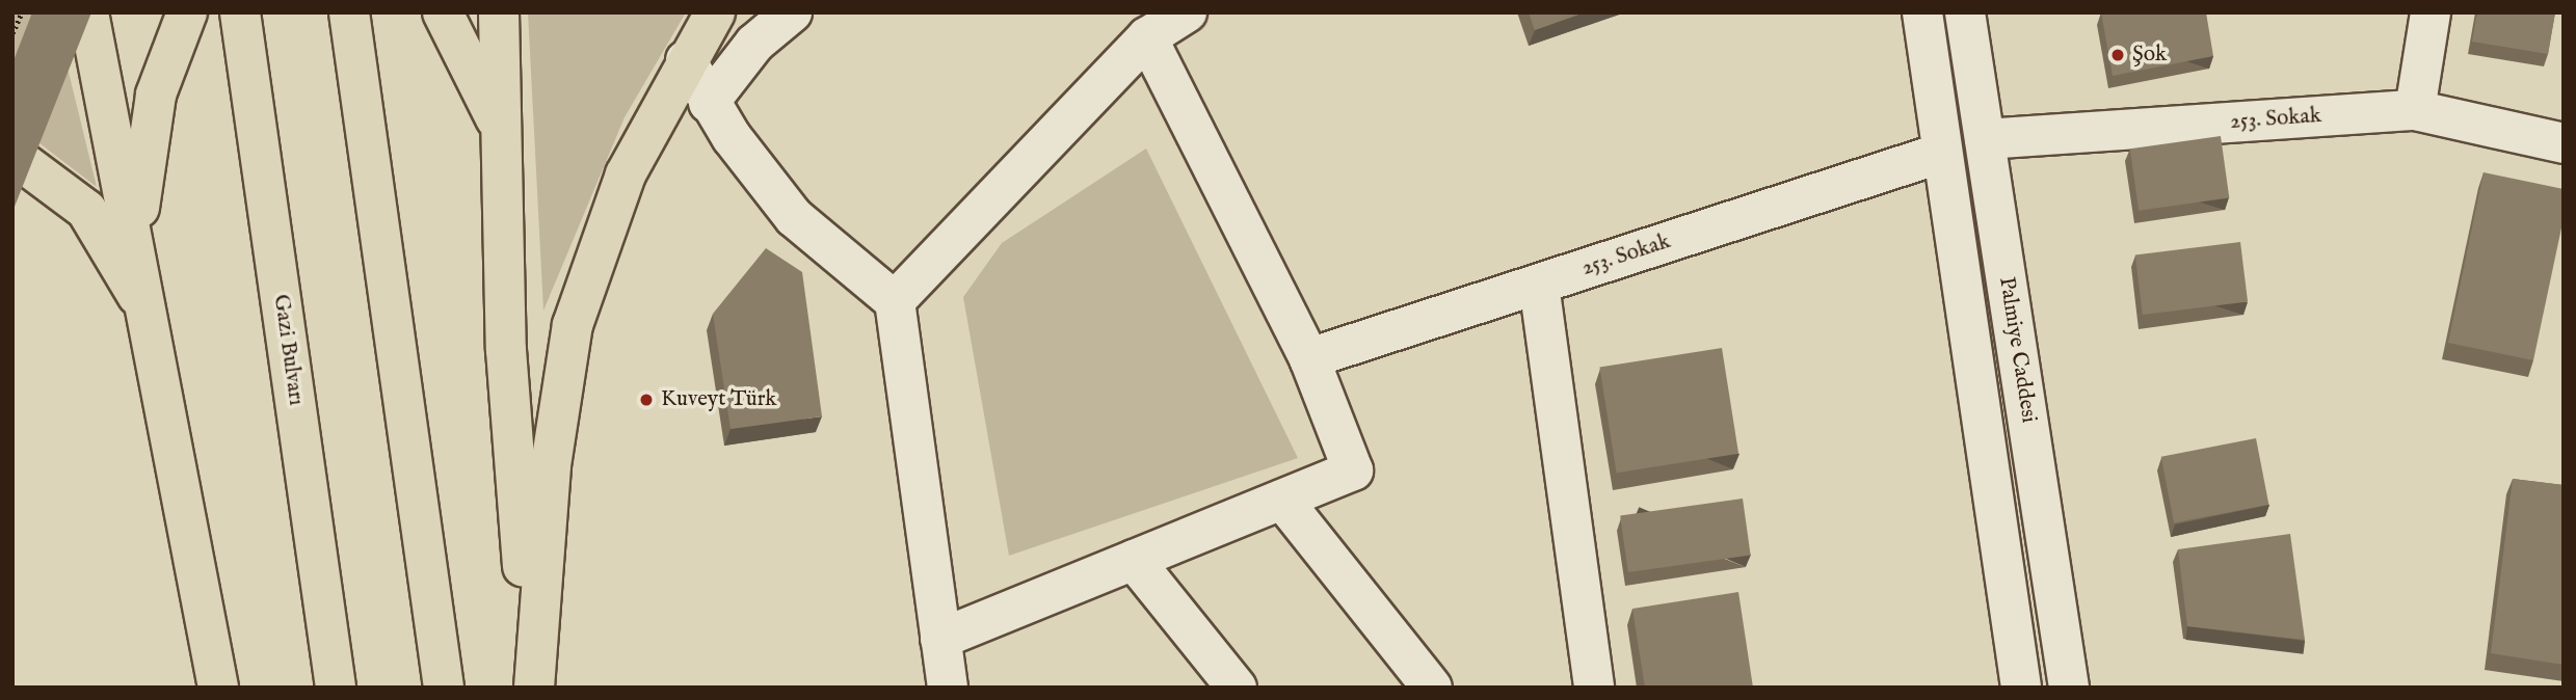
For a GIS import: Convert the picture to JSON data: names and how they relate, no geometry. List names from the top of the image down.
{
  "streets": {
    "highway": ["Gazi Bulvarı"],
    "street": ["253. Sokak", "Palmiye Caddesi"]
  },
  "crossings": [
    ["253. Sokak", "Palmiye Caddesi"]
  ],
  "places": ["Şok", "Kuveyt Türk"]
}
